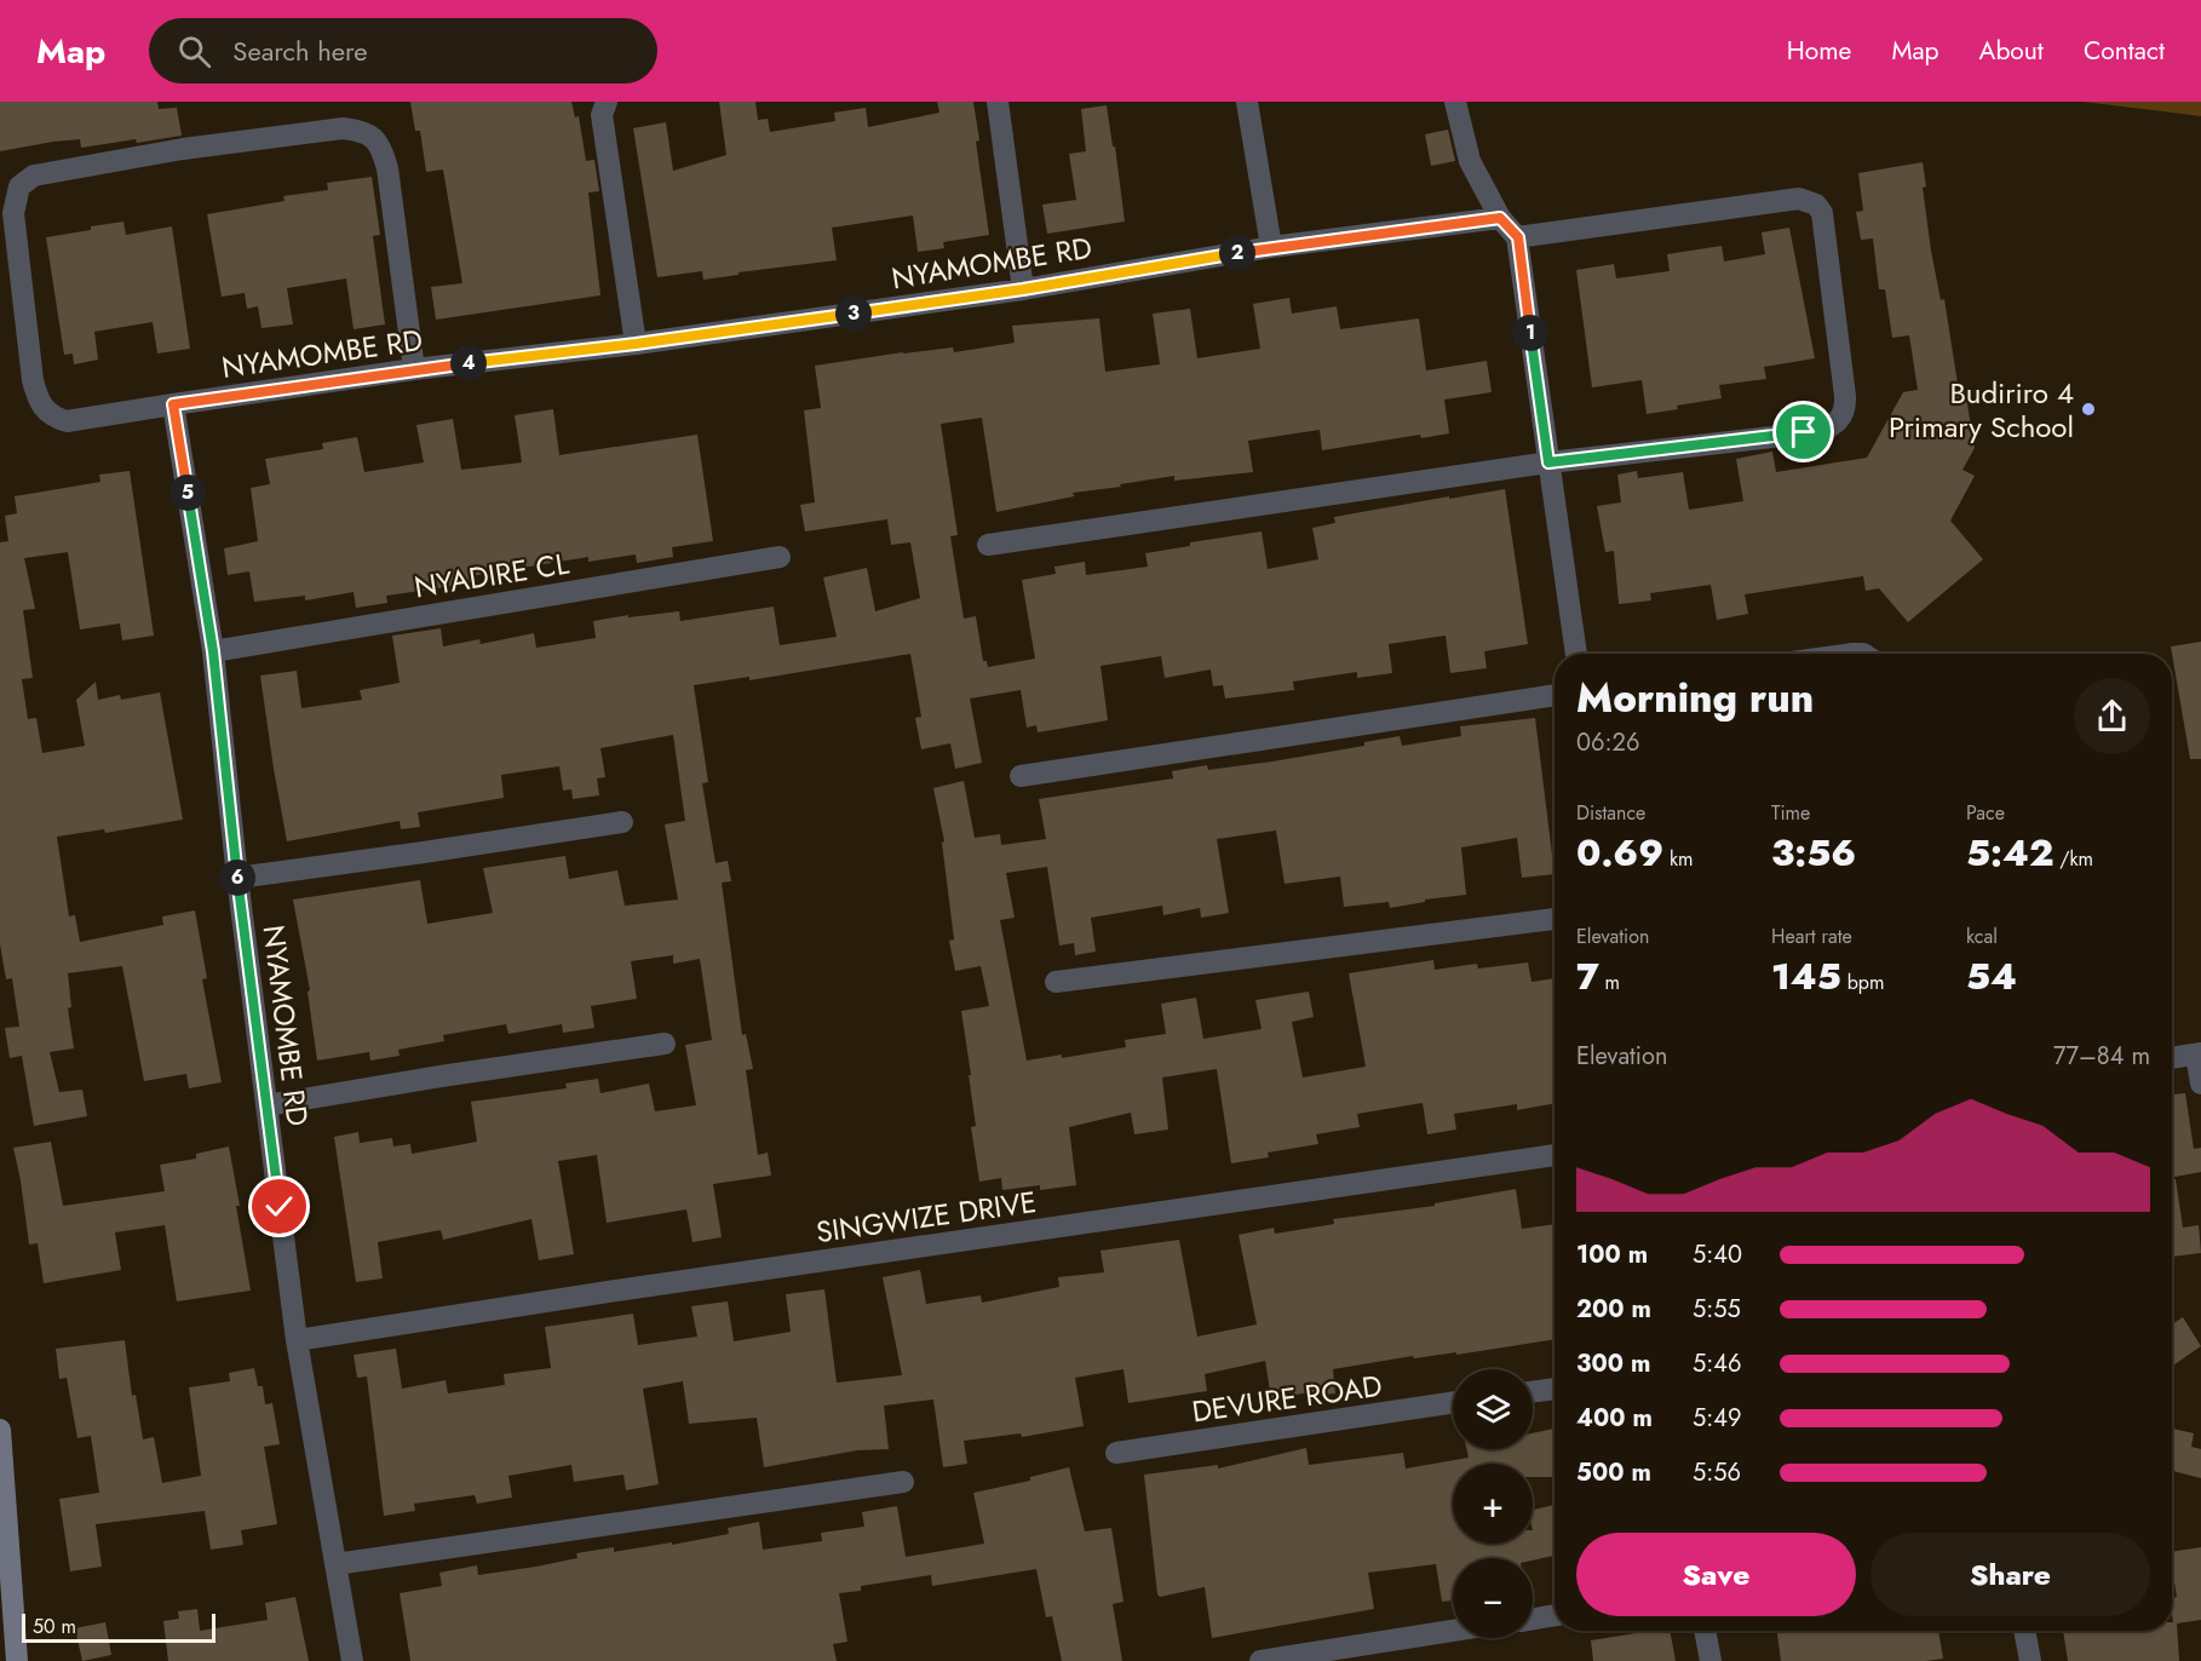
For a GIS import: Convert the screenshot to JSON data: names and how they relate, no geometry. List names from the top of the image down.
{
  "streets": {
    "street": [
      "NYAMOMBE RD",
      "NYADIRE CL",
      "SINGWIZE DRIVE",
      "DEVURE ROAD"
    ]
  },
  "crossings": [
    ["NYAMOMBE RD", "NYADIRE CL"],
    ["NYAMOMBE RD", "SINGWIZE DRIVE"]
  ],
  "places": ["Budiriro 4 Primary School"],
  "scale_bar": "50 m",
  "page": {
    "header": "Map",
    "search": "Search here",
    "nav": [
      "Home",
      "Map",
      "About",
      "Contact"
    ],
    "pins": [
      "2",
      "3",
      "1",
      "4",
      "5",
      "6"
    ],
    "heading": ["Morning run", "06:26"],
    "stats": [
      ["Distance", "0.69 km"],
      ["Time", "3:56"],
      ["Pace", "5:42 /km"],
      ["Elevation", "7 m"],
      ["Heart rate", "145 bpm"],
      ["kcal", "54"]
    ],
    "chart": ["Elevation", "77–84 m"],
    "list": [
      {
        "name": "100 m",
        "note": "5:40"
      },
      {
        "name": "200 m",
        "note": "5:55"
      },
      {
        "name": "300 m",
        "note": "5:46"
      },
      {
        "name": "400 m",
        "note": "5:49"
      },
      {
        "name": "500 m",
        "note": "5:56"
      }
    ],
    "map_buttons": ["+", "−"],
    "buttons": ["Save", "Share"],
    "scale": "50 m"
  }
}
